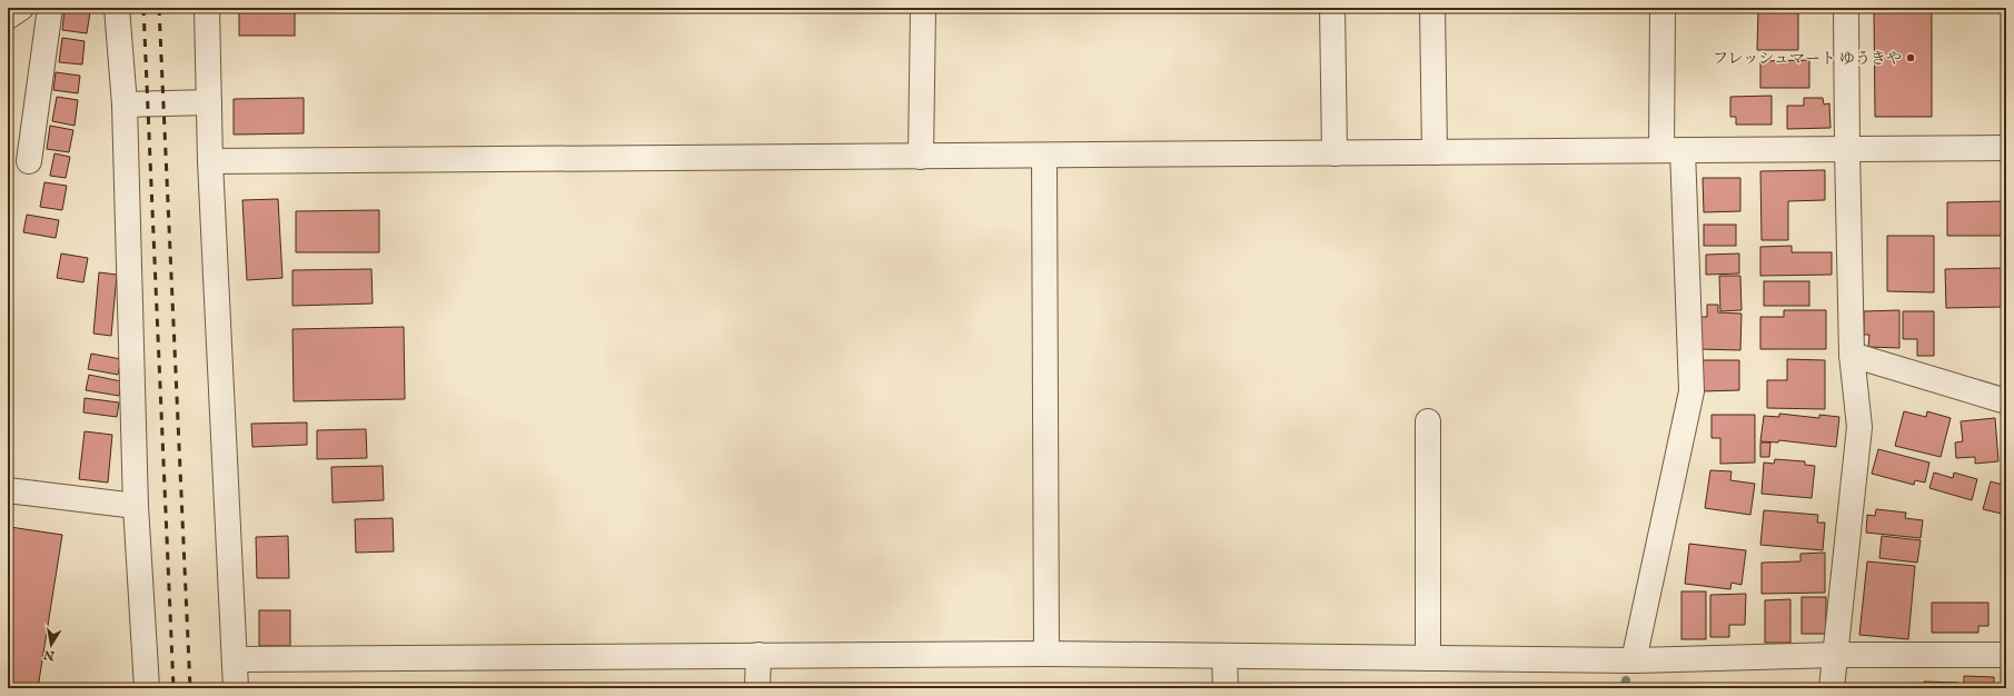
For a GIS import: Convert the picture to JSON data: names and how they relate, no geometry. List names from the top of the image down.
{
  "places": ["フレッシュマート ゆうきや"],
  "north": "bottom"
}
